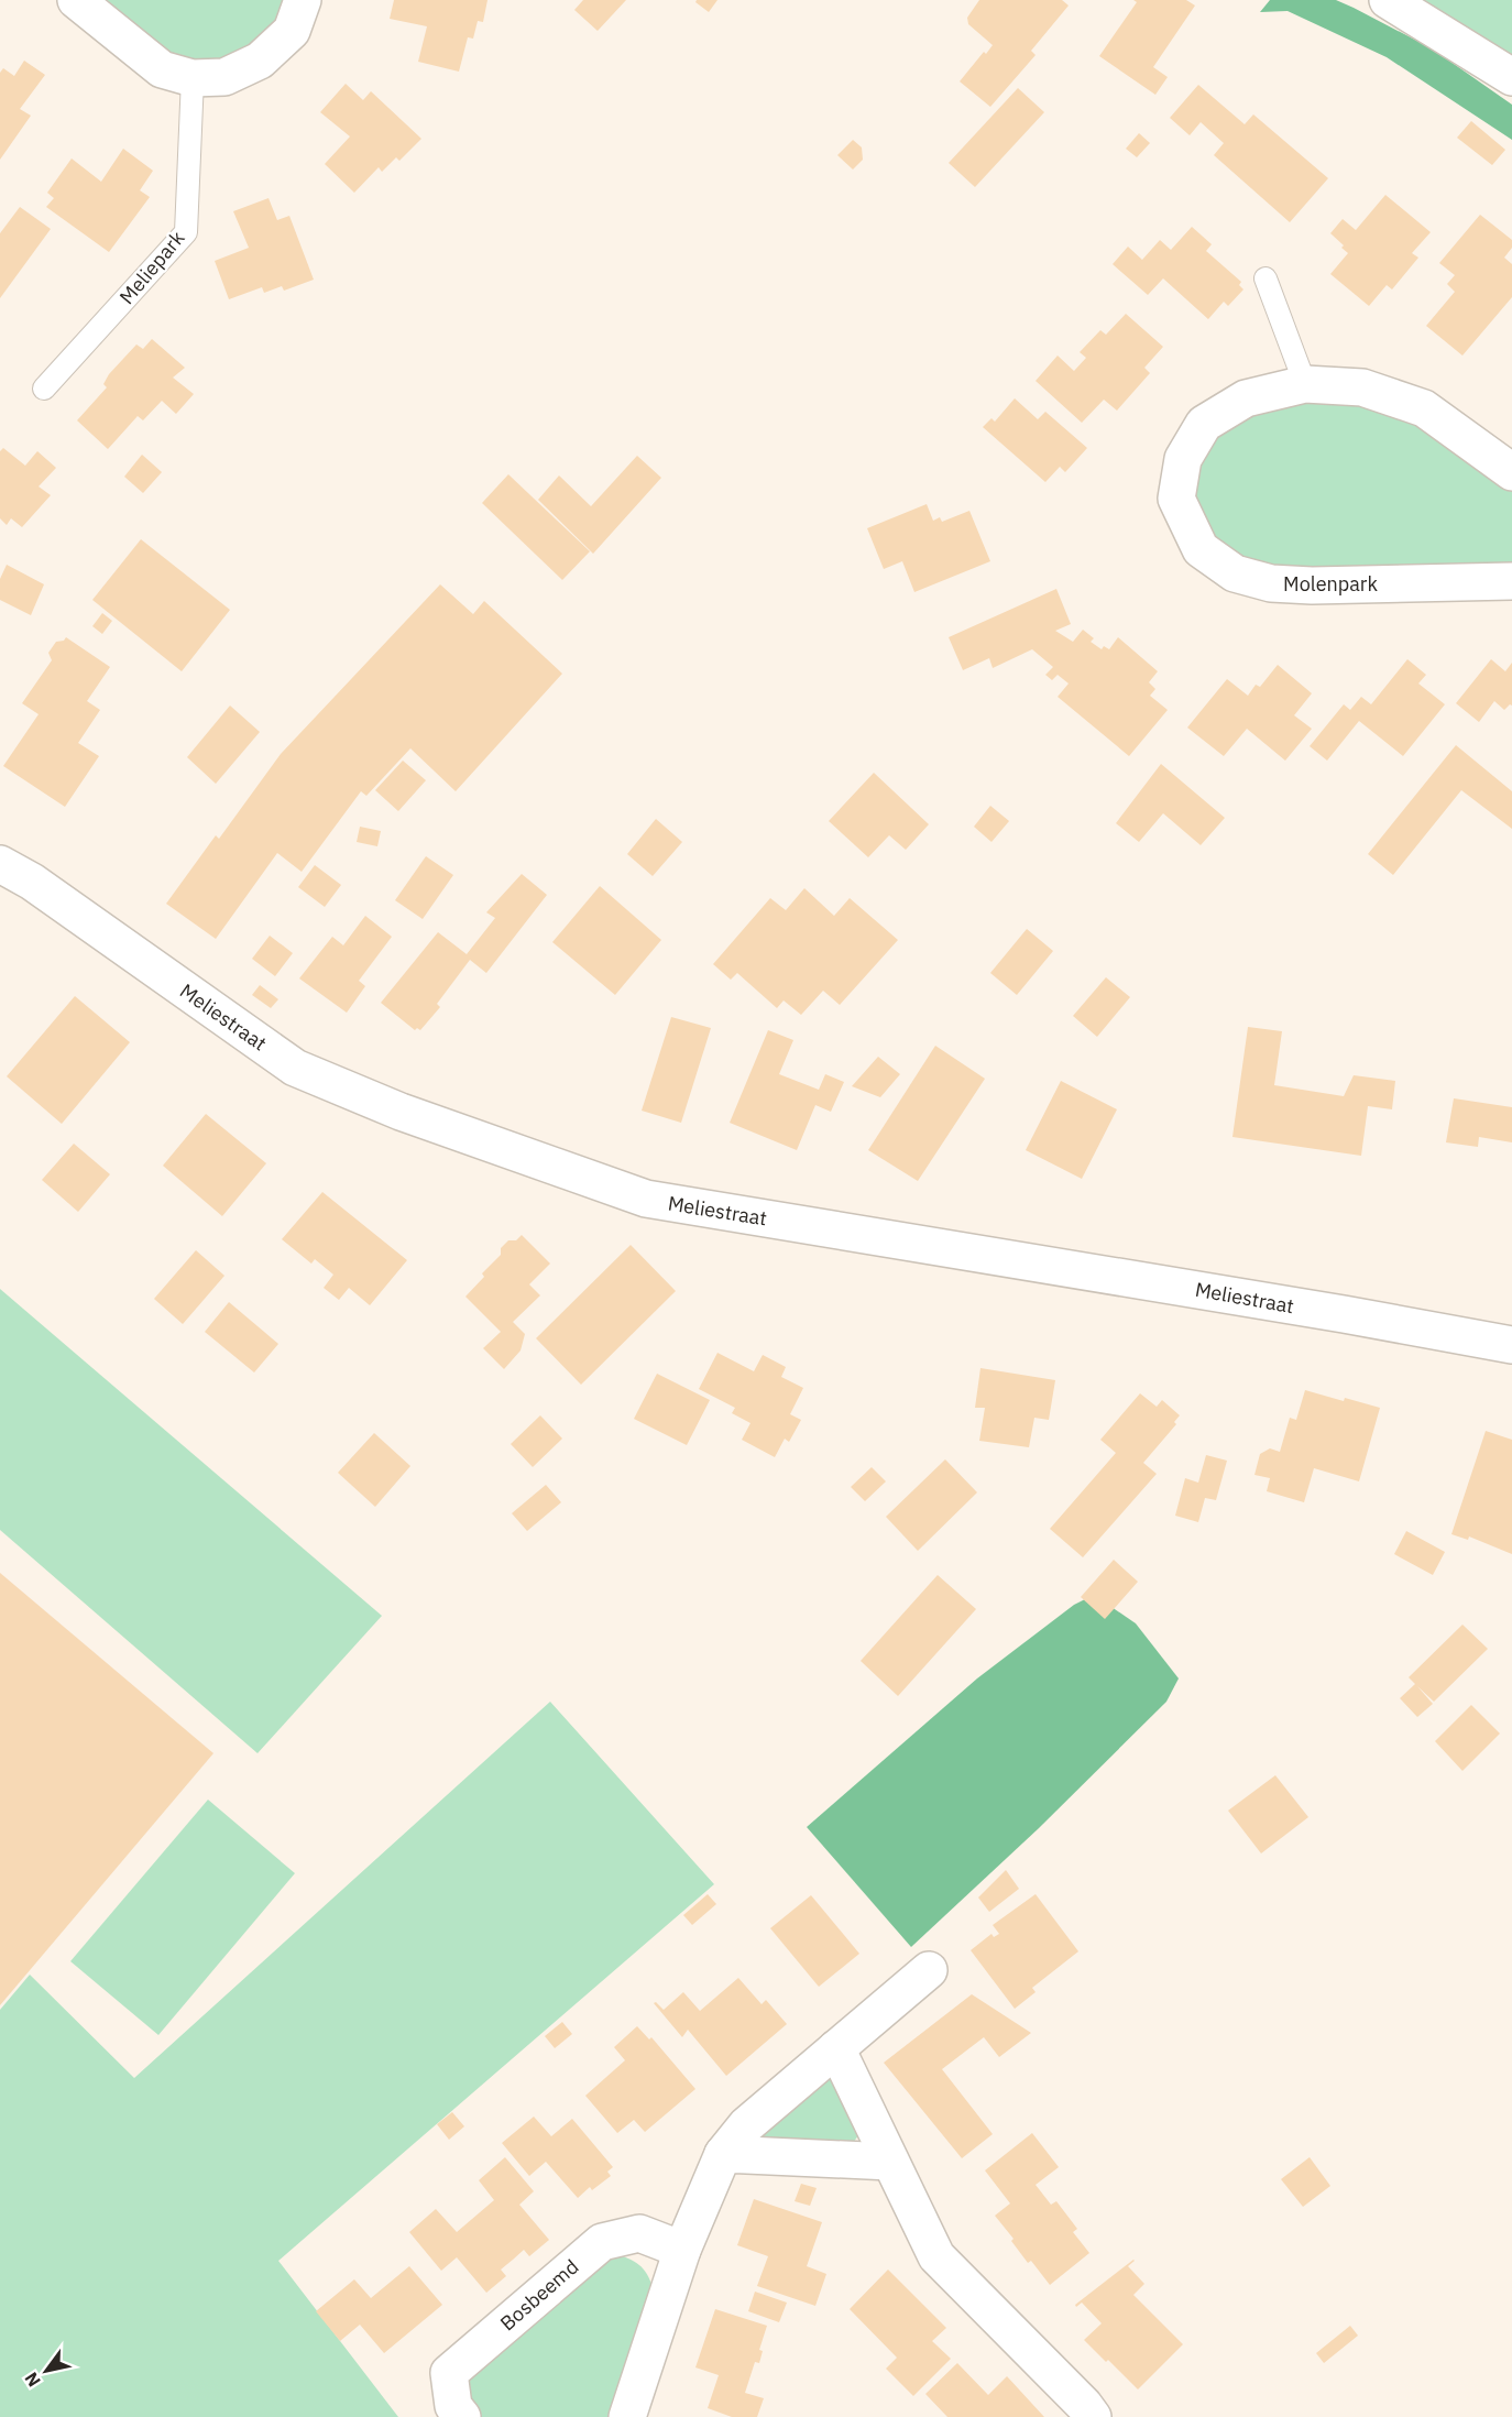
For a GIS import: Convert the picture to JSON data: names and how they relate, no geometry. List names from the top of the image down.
{
  "streets": {
    "street": ["Molenpark", "Meliestraat", "Bosbeemd"],
    "lane": ["Meliepark"]
  },
  "north": "bottom left"
}
